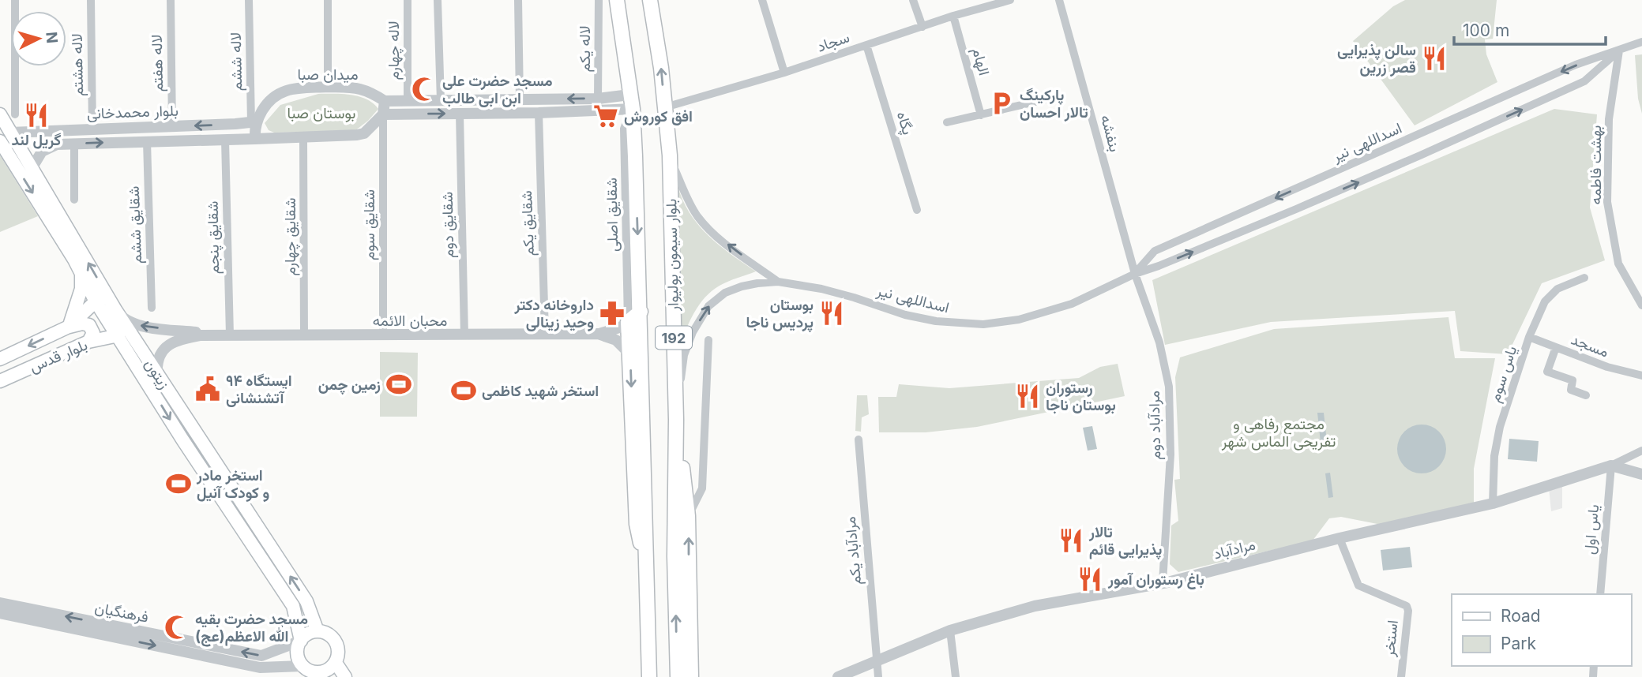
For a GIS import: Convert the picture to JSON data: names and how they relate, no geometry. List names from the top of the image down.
{
  "streets": {
    "main road": [
      "بلوار سیمون بولیوار",
      "192",
      "بلوار قدس",
      "زیتون"
    ],
    "street": [
      "سجاد",
      "لاله یکم",
      "لاله چهارم",
      "لاله ششم",
      "الهام",
      "لاله هفتم",
      "لاله هشتم",
      "میدان صبا",
      "بلوار محمدخانی",
      "پگاه",
      "بنفشه",
      "اسداللهی نیر",
      "بهشت فاطمه",
      "شقایق اصلی",
      "شقایق یکم",
      "شقایق ششم",
      "شقایق سوم",
      "شقایق دوم",
      "شقایق چهارم",
      "شقایق پنجم",
      "محبان الائمه",
      "مسجد",
      "یاس سوم",
      "مرادآباد دوم",
      "یاس اول",
      "مرادآباد",
      "مرادآباد یکم",
      "فرهنگیان",
      "استخر"
    ]
  },
  "crossings": [
    ["سجاد", "الهام"],
    ["سجاد", "پگاه"],
    ["سجاد", "بلوار سیمون بولیوار"],
    ["لاله ششم", "میدان صبا"],
    ["لاله ششم", "بلوار محمدخانی"],
    ["لاله هفتم", "بلوار محمدخانی"],
    ["لاله هشتم", "بلوار محمدخانی"],
    ["میدان صبا", "بلوار محمدخانی"],
    ["بلوار محمدخانی", "شقایق ششم"],
    ["بلوار محمدخانی", "شقایق پنجم"],
    ["بلوار محمدخانی", "زیتون"],
    ["بنفشه", "اسداللهی نیر"],
    ["بنفشه", "مرادآباد دوم"],
    ["اسداللهی نیر", "بهشت فاطمه"],
    ["اسداللهی نیر", "بلوار سیمون بولیوار"],
    ["اسداللهی نیر", "مرادآباد دوم"],
    ["شقایق اصلی", "محبان الائمه"],
    ["شقایق اصلی", "192"],
    ["شقایق یکم", "محبان الائمه"],
    ["شقایق سوم", "محبان الائمه"],
    ["شقایق دوم", "محبان الائمه"],
    ["شقایق چهارم", "محبان الائمه"],
    ["شقایق پنجم", "محبان الائمه"],
    ["مسجد", "یاس سوم"],
    ["بلوار قدس", "زیتون"],
    ["زیتون", "فرهنگیان"],
    ["یاس سوم", "مرادآباد"],
    ["مرادآباد دوم", "مرادآباد"],
    ["یاس اول", "مرادآباد"],
    ["مرادآباد", "مرادآباد یکم"],
    ["مرادآباد", "استخر"]
  ],
  "parks": ["بوستان صبا", "مجتمع رفاهی و تفریحی الماس شهر"],
  "places": {
    "restaurant": [
      "سالن پذیرایی قصر زرین",
      "گریل لند",
      "بوستان پردیس ناجا",
      "رستوران بوستان ناجا",
      "تالار پذیرایی قائم",
      "باغ رستوران آمور"
    ],
    "mosque": ["مسجد حضرت علی ابن ابی طالب", "مسجد حضرت بقیه الله الاعظم(عج)"],
    "parking": ["پارکینگ تالار احسان"],
    "supermarket": ["افق کوروش"],
    "pharmacy": ["داروخانه دکتر وحید زینالی"],
    "sports": ["زمین چمن", "استخر شهید کاظمی", "استخر مادر و کودک آنیل"],
    "public building": ["ایستگاه ۹۴ آتشنشانی"]
  },
  "legend": ["Road", "Park"],
  "scale_bar": "100 m",
  "north": "right"
}
